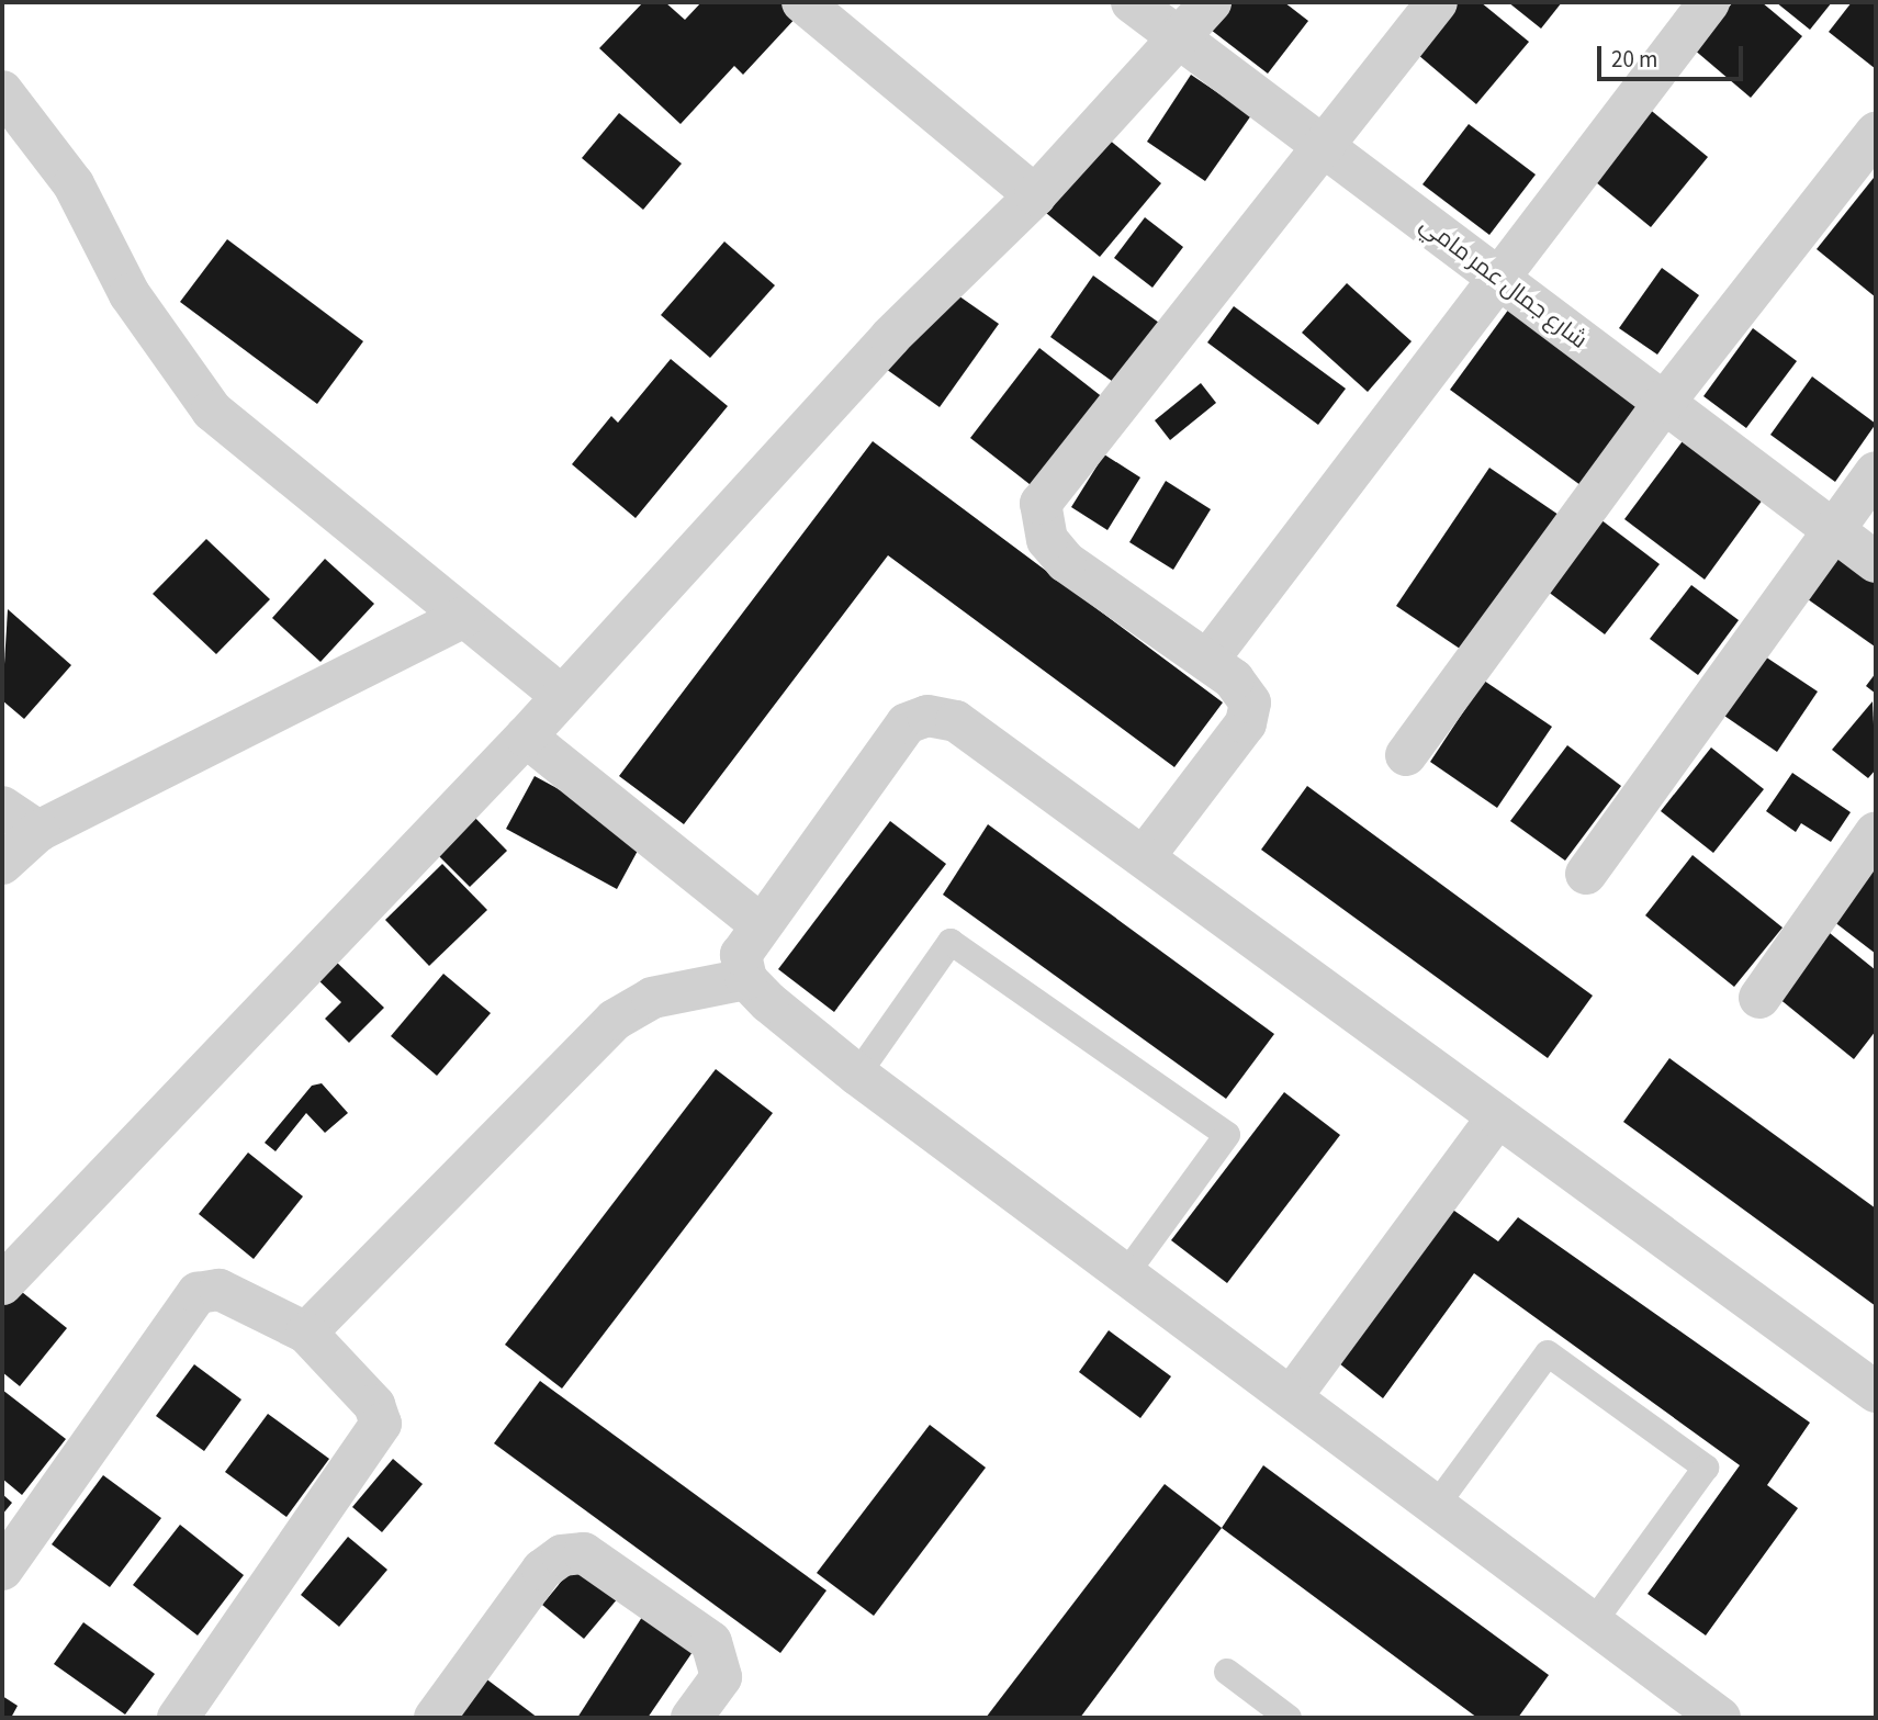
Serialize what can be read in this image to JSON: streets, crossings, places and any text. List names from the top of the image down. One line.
{"streets":{"street":["شارع جمال عمر مامي"]},"scale_bar":"20 m"}
